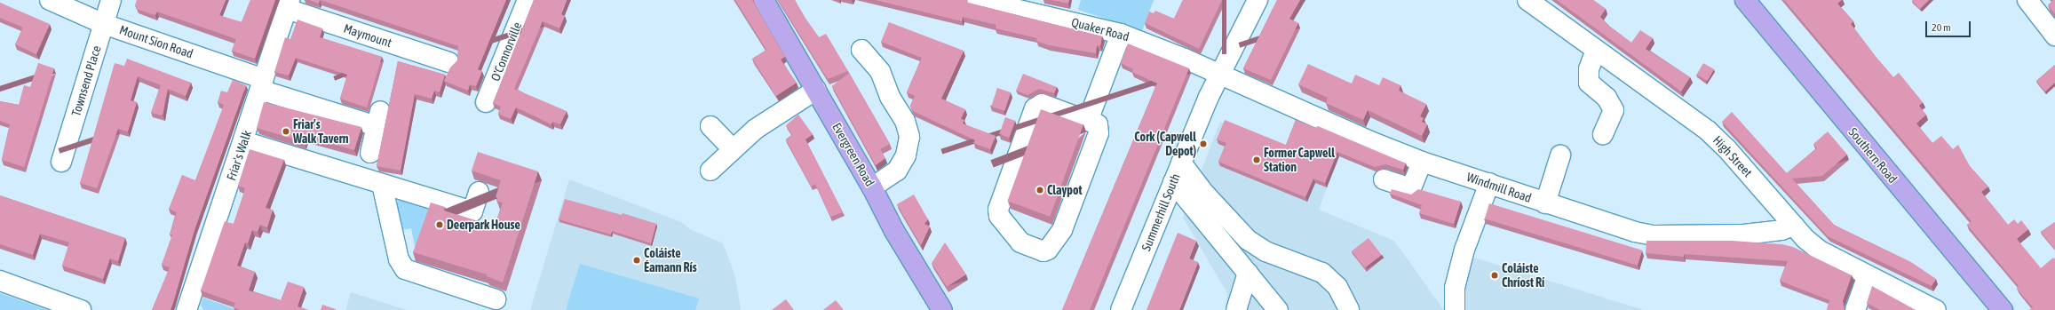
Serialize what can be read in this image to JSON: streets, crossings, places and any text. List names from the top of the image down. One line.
{"streets":{"main road":["Evergreen Road","Southern Road"],"street":["Quaker Road","Maymount","Mount Sion Road","O'Connorville","Townsend Place","Friar's Walk","High Street","Windmill Road","Summerhill South"]},"crossings":[["Quaker Road","Windmill Road"],["Quaker Road","Summerhill South"],["Maymount","Friar's Walk"],["Mount Sion Road","Townsend Place"],["Mount Sion Road","Friar's Walk"],["High Street","Windmill Road"],["Windmill Road","Summerhill South"]],"places":["Friar's Walk Tavern","Cork (Capwell Depot)","Former Capwell Station","Claypot","Deerpark House","Coláiste Éamann Rís","Coláiste Chríost Rí"],"scale_bar":"20 m"}
